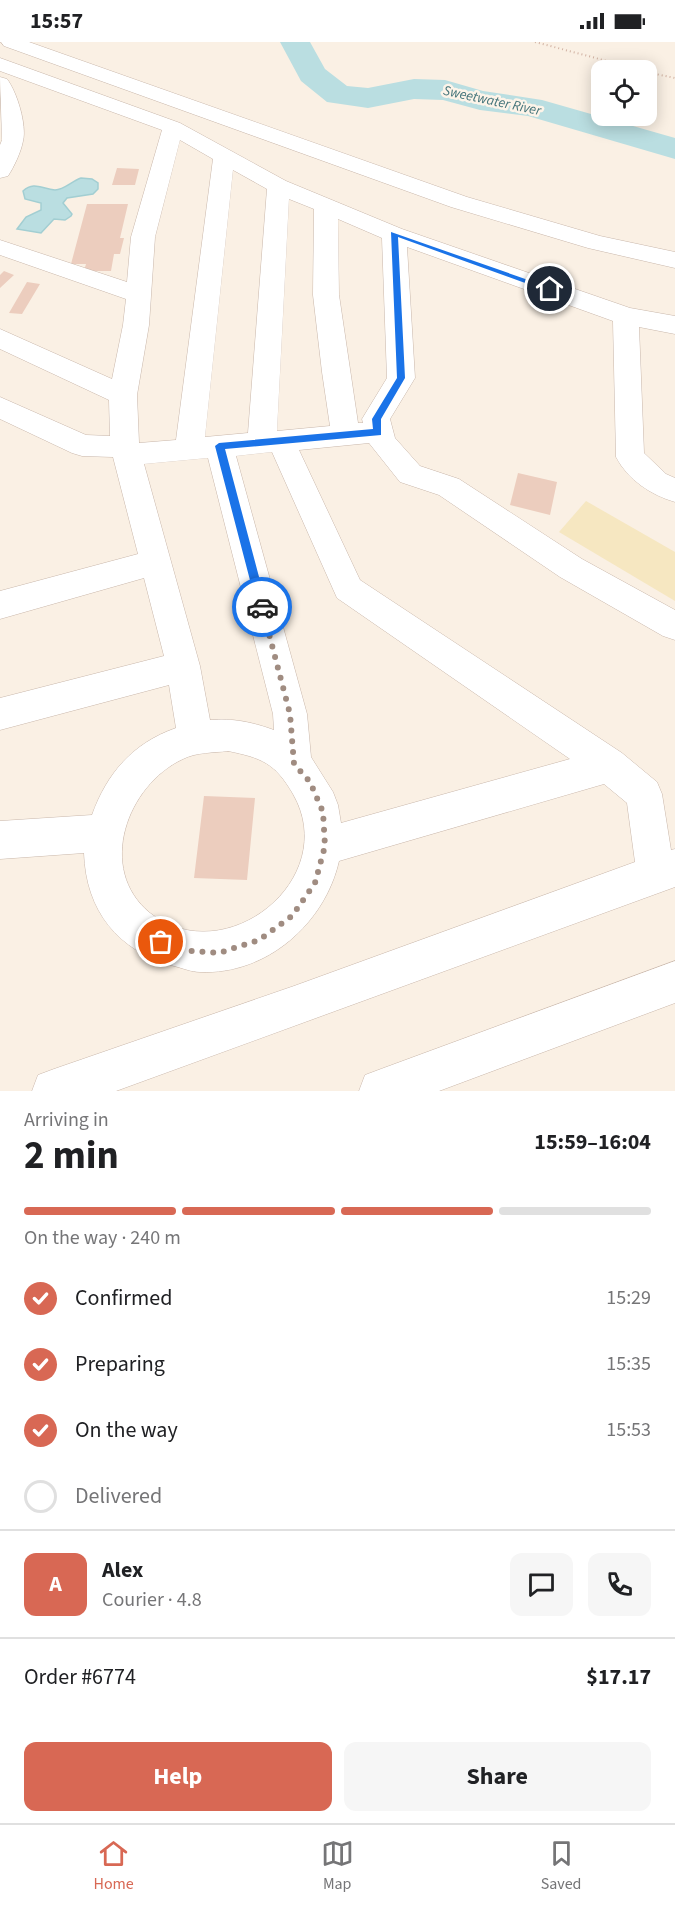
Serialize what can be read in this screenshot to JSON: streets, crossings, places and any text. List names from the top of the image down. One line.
{"water":["Sweetwater River"],"page":{"status":"15:57","heading":["2 min","Arriving in","15:59–16:04"],"panel":["Alex","Courier · 4.8","Order #6774","$17.17"],"bar":"On the way · 240 m","list":[["Confirmed","15:29"],["Preparing","15:35"],["On the way","15:53"],"Delivered"],"round":"A","buttons":["Help","Share"],"tabs":["Home","Map","Saved"]}}
